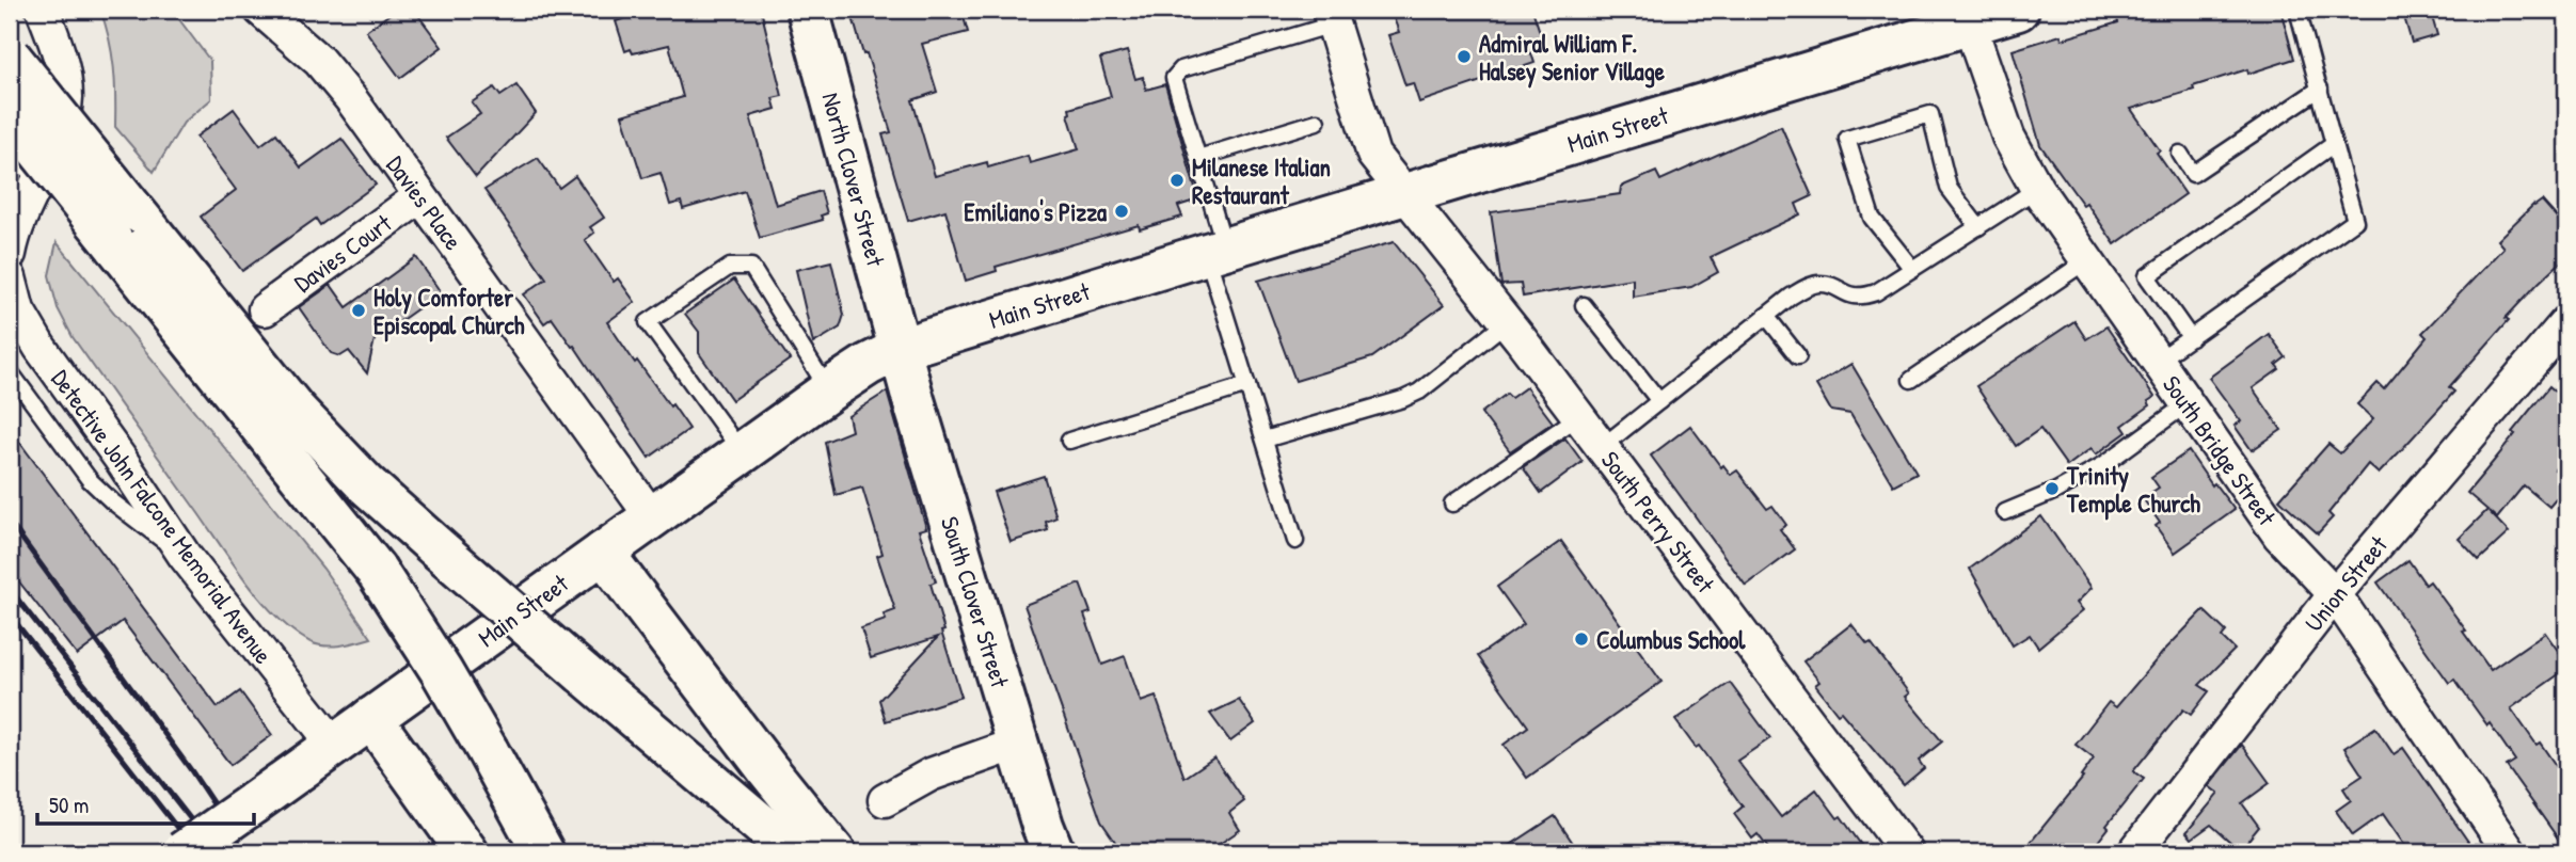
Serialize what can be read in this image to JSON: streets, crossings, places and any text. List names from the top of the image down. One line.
{"streets":{"main road":["Main Street","North Clover Street","South Clover Street"],"street":["Davies Place","Davies Court","South Bridge Street","Detective John Falcone Memorial Avenue","South Perry Street","Union Street"]},"crossings":[["Main Street","North Clover Street"],["Main Street","Davies Place"],["Main Street","South Bridge Street"],["Main Street","Detective John Falcone Memorial Avenue"],["Main Street","South Perry Street"],["Main Street","South Clover Street"],["North Clover Street","South Clover Street"],["Davies Place","Davies Court"],["South Bridge Street","Union Street"]],"places":["Admiral William F. Halsey Senior Village","Milanese Italian Restaurant","Emiliano's Pizza","Holy Comforter Episcopal Church","Trinity Temple Church","Columbus School"],"scale_bar":"50 m"}
